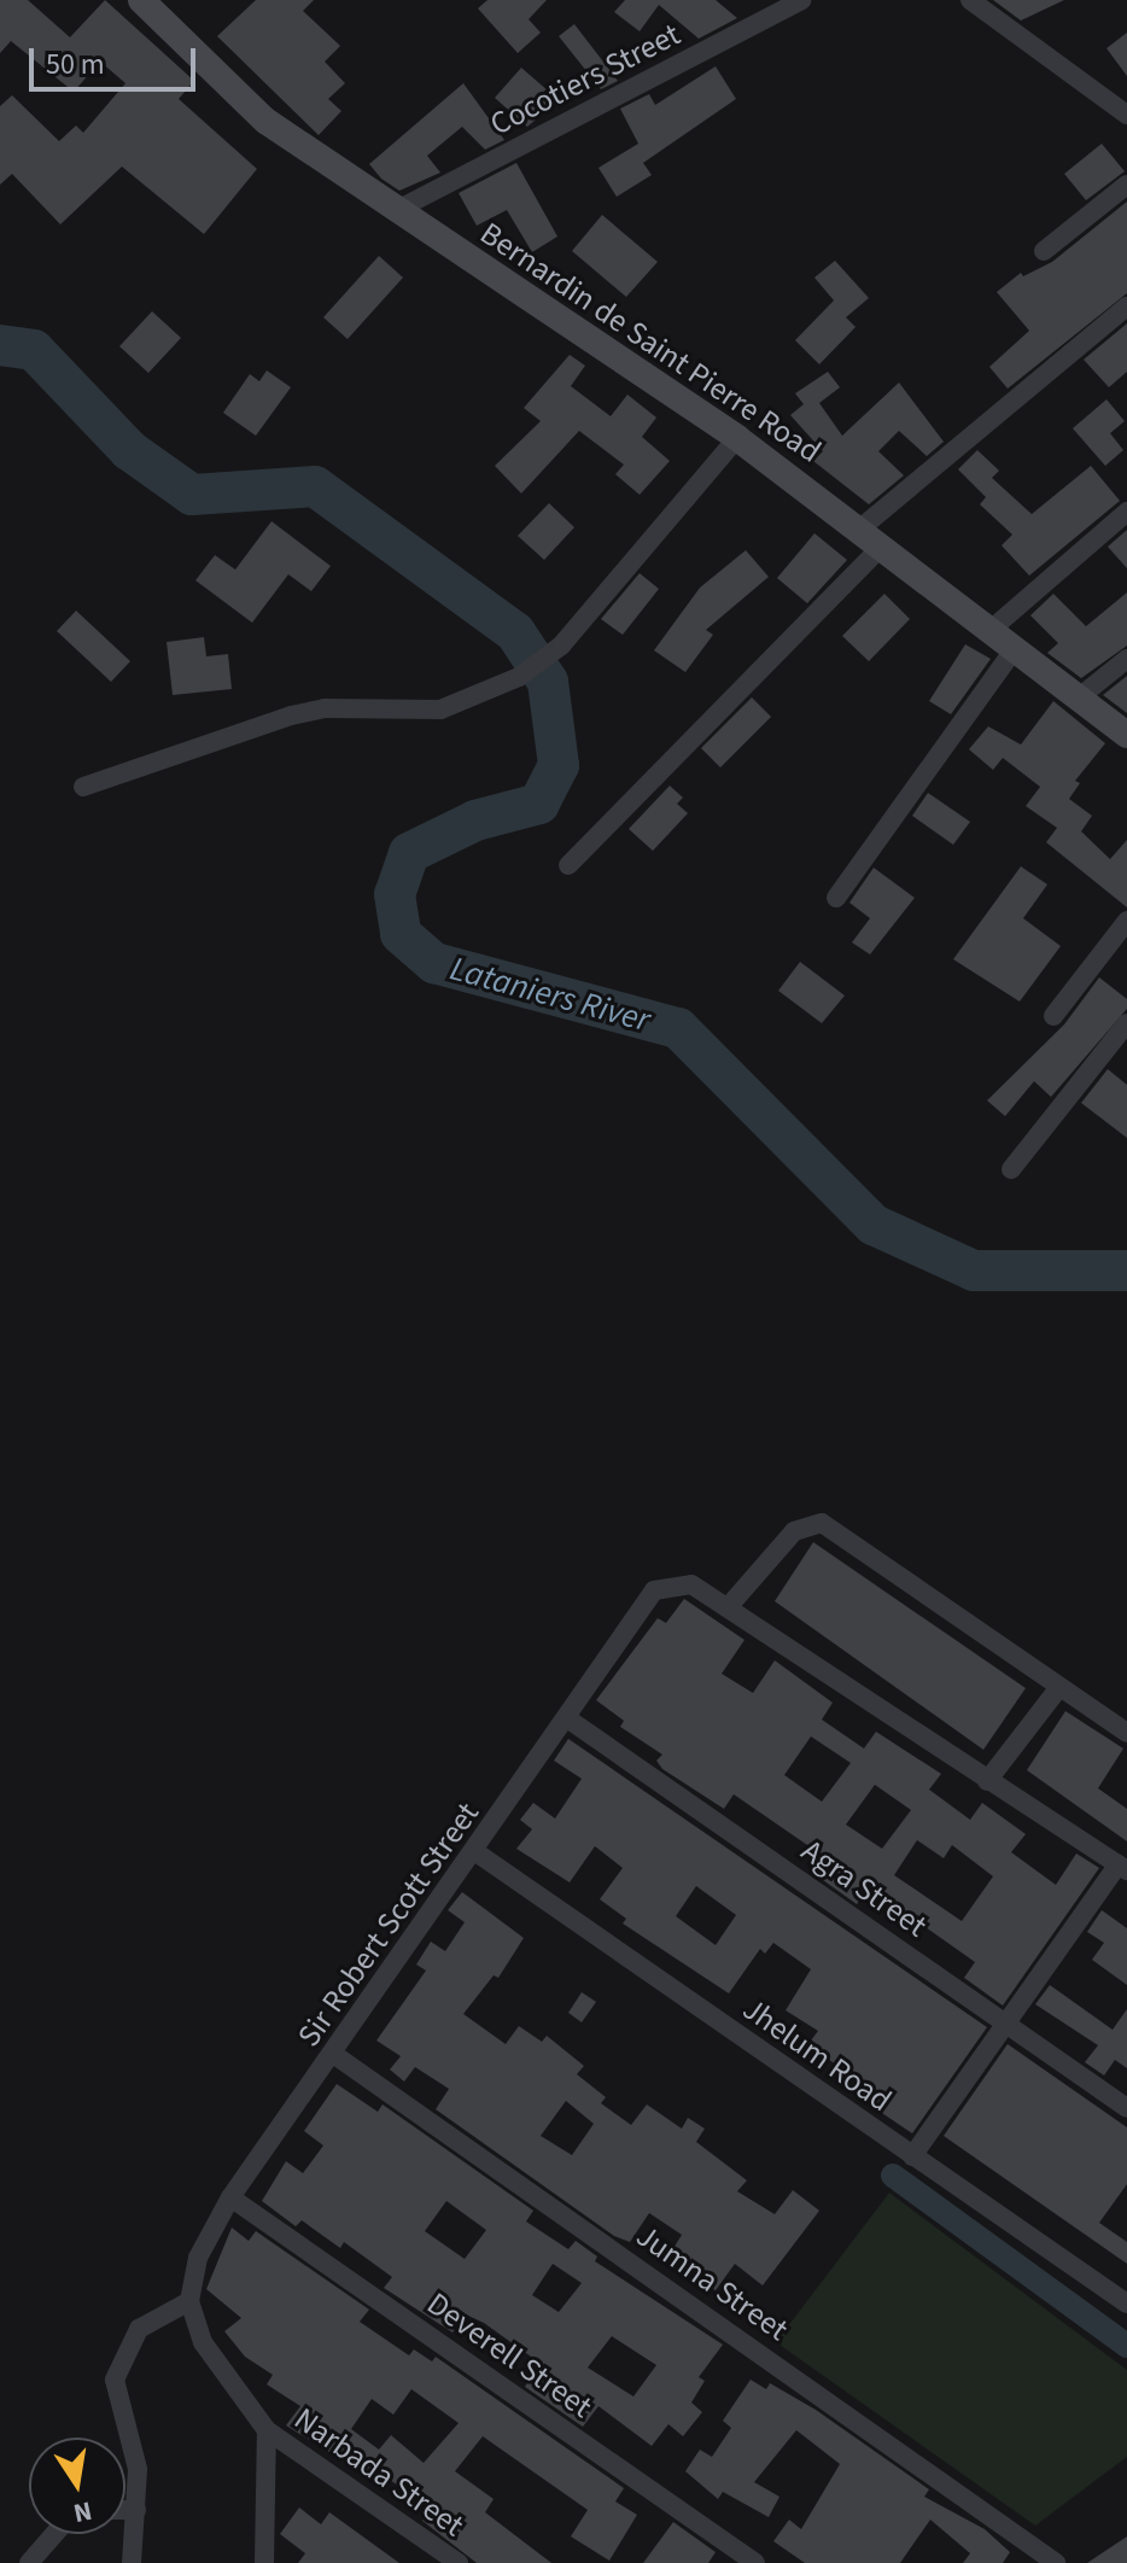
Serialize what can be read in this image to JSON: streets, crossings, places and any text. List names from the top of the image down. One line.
{"streets":{"main road":["Bernardin de Saint Pierre Road"],"street":["Cocotiers Street","Agra Street","Sir Robert Scott Street","Jhelum Road","Jumna Street","Deverell Street","Narbada Street"]},"crossings":[["Cocotiers Street","Bernardin de Saint Pierre Road"],["Agra Street","Sir Robert Scott Street"],["Sir Robert Scott Street","Jhelum Road"],["Sir Robert Scott Street","Jumna Street"],["Sir Robert Scott Street","Deverell Street"],["Sir Robert Scott Street","Narbada Street"]],"water":["Lataniers River"],"scale_bar":"50 m","north":"bottom"}
